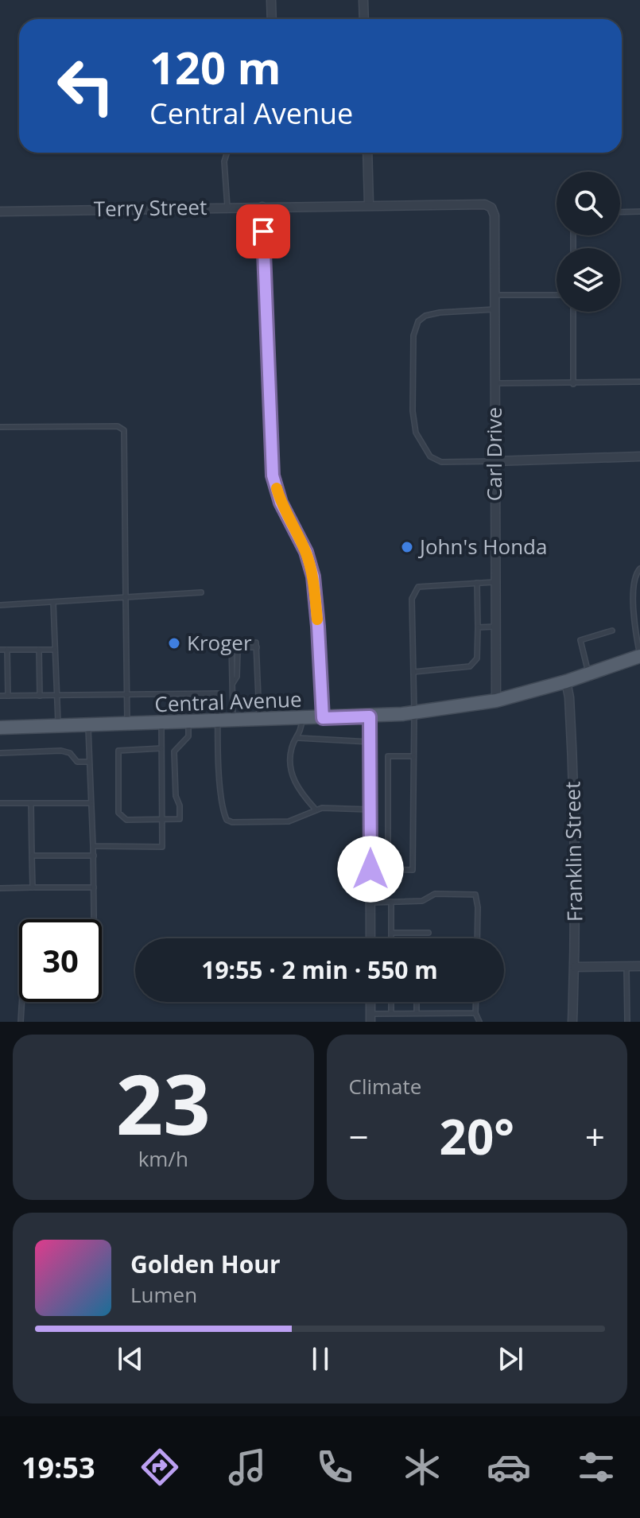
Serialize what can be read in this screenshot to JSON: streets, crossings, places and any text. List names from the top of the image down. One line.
{"streets":{"main road":["Central Avenue"],"street":["Terry Street","Carl Drive","Franklin Street"]},"crossings":[["Terry Street","Carl Drive"],["Carl Drive","Central Avenue"],["Central Avenue","Franklin Street"]],"places":["John's Honda","Kroger"],"page":{"turn":["120 m","Central Avenue"],"limit":"30","trip":"19:55 · 2 min · 550 m","tile":[["23","km/h"],"Climate"],"heat":["−","20°","+"],"song":["Golden Hour","Lumen"],"tabs":"19:53"}}
